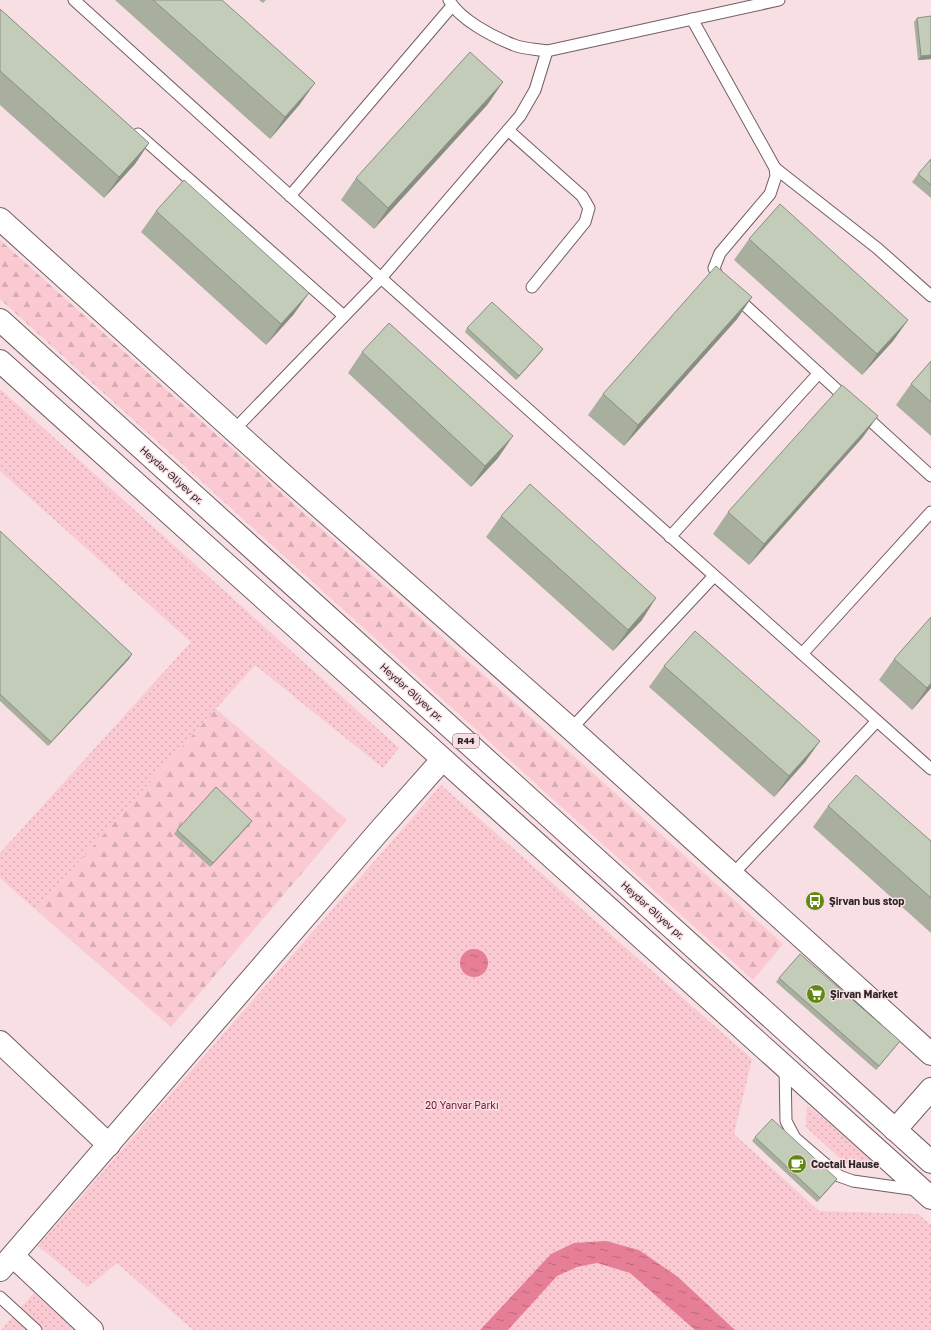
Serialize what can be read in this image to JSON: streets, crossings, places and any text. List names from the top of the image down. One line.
{"streets":{"main road":["Heydər Əliyev pr.","R44"]},"parks":["20 Yanvar Parkı"],"places":{"bus stop":["Şirvan bus stop"],"supermarket":["Şirvan Market"],"cafe":["Coctail Hause"]}}
